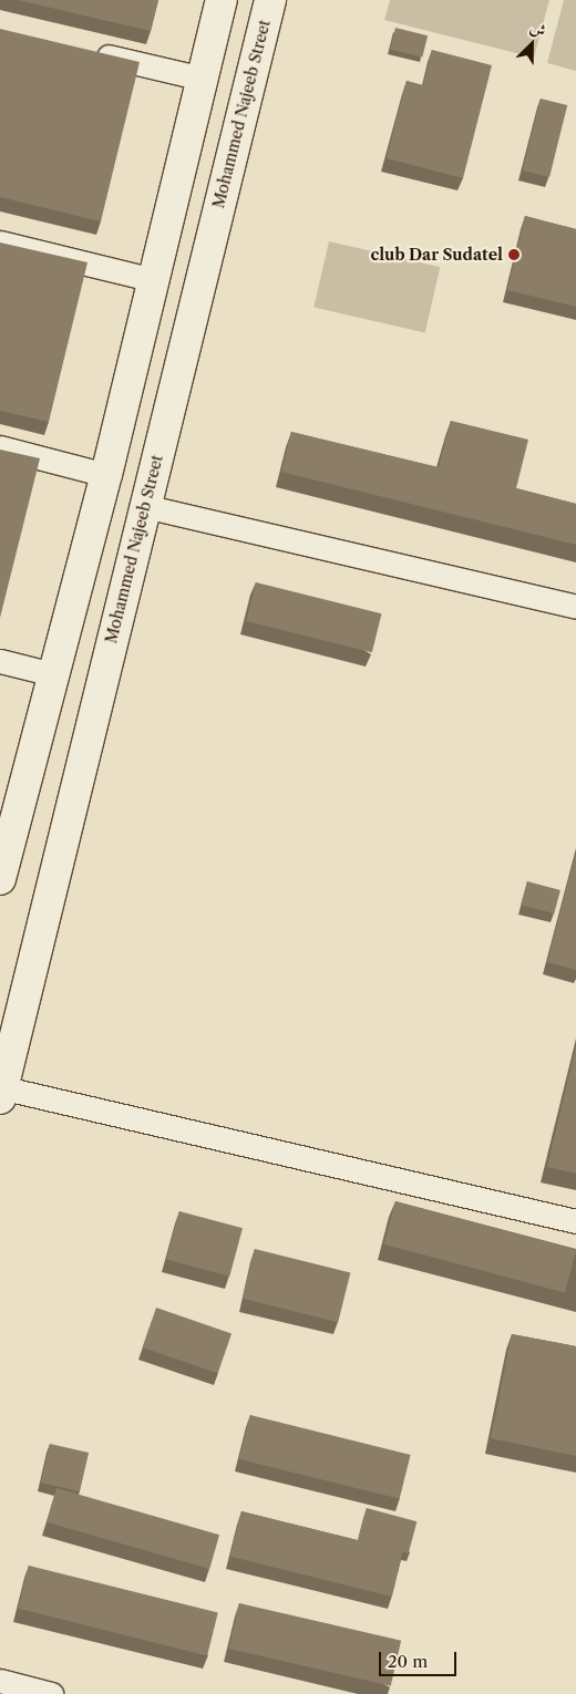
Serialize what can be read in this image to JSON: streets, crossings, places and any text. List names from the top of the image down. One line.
{"streets":{"main road":["Mohammed Najeeb Street"]},"places":["club Dar Sudatel"],"scale_bar":"20 m","north":"top right"}
